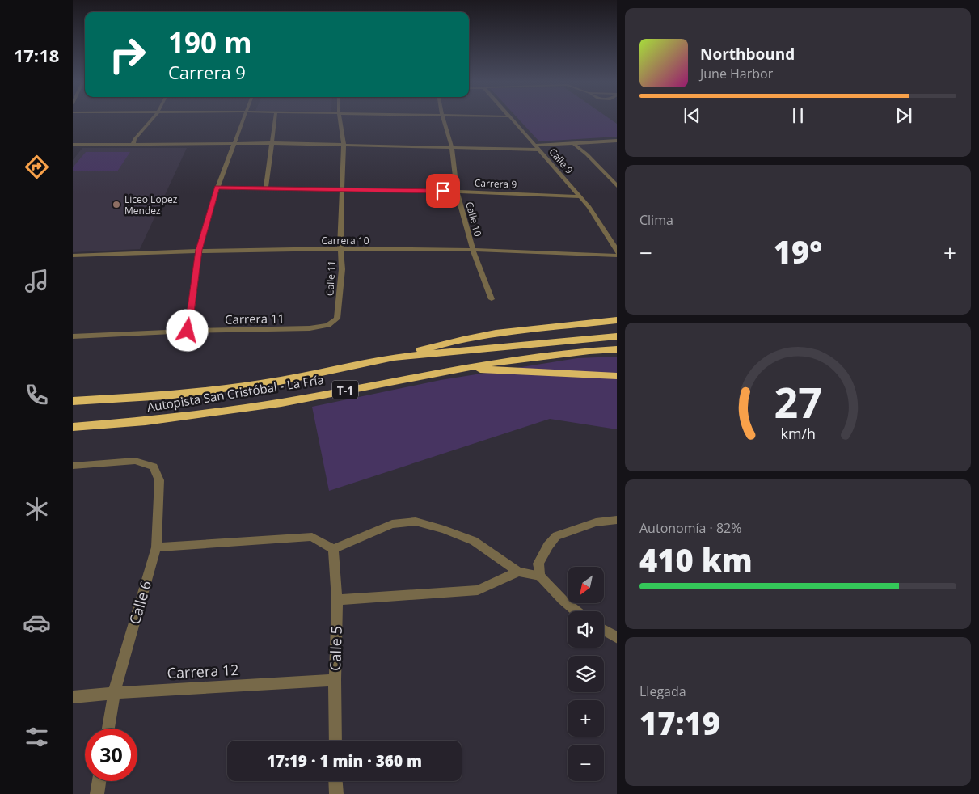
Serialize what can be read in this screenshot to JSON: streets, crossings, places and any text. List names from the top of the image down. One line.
{"streets":{"highway":["T-1","Autopista San Cristóbal - La Fría"],"street":["Calle 9","Carrera 9","Calle 10","Carrera 10","Calle 11","Carrera 11","Calle 6","Calle 5","Carrera 12"]},"crossings":[["Calle 9","Carrera 9"],["Carrera 9","Calle 10"],["Carrera 9","Calle 11"],["Calle 10","Carrera 10"],["Carrera 10","Calle 11"],["Calle 11","Carrera 11"],["Calle 6","Carrera 12"],["Calle 5","Carrera 12"]],"places":["Liceo Lopez Mendez"],"north":"bottom left","page":{"tabs":"17:18","turn":["190 m","Carrera 9"],"song":["Northbound","June Harbor"],"tile":["Clima",["Autonomía · 82%","410 km"],["Llegada","17:19"]],"heat":["−","19°","+"],"map_buttons":["+","−"],"limit":"30","trip":"17:19 · 1 min · 360 m","gauge":["27","km/h"]}}
